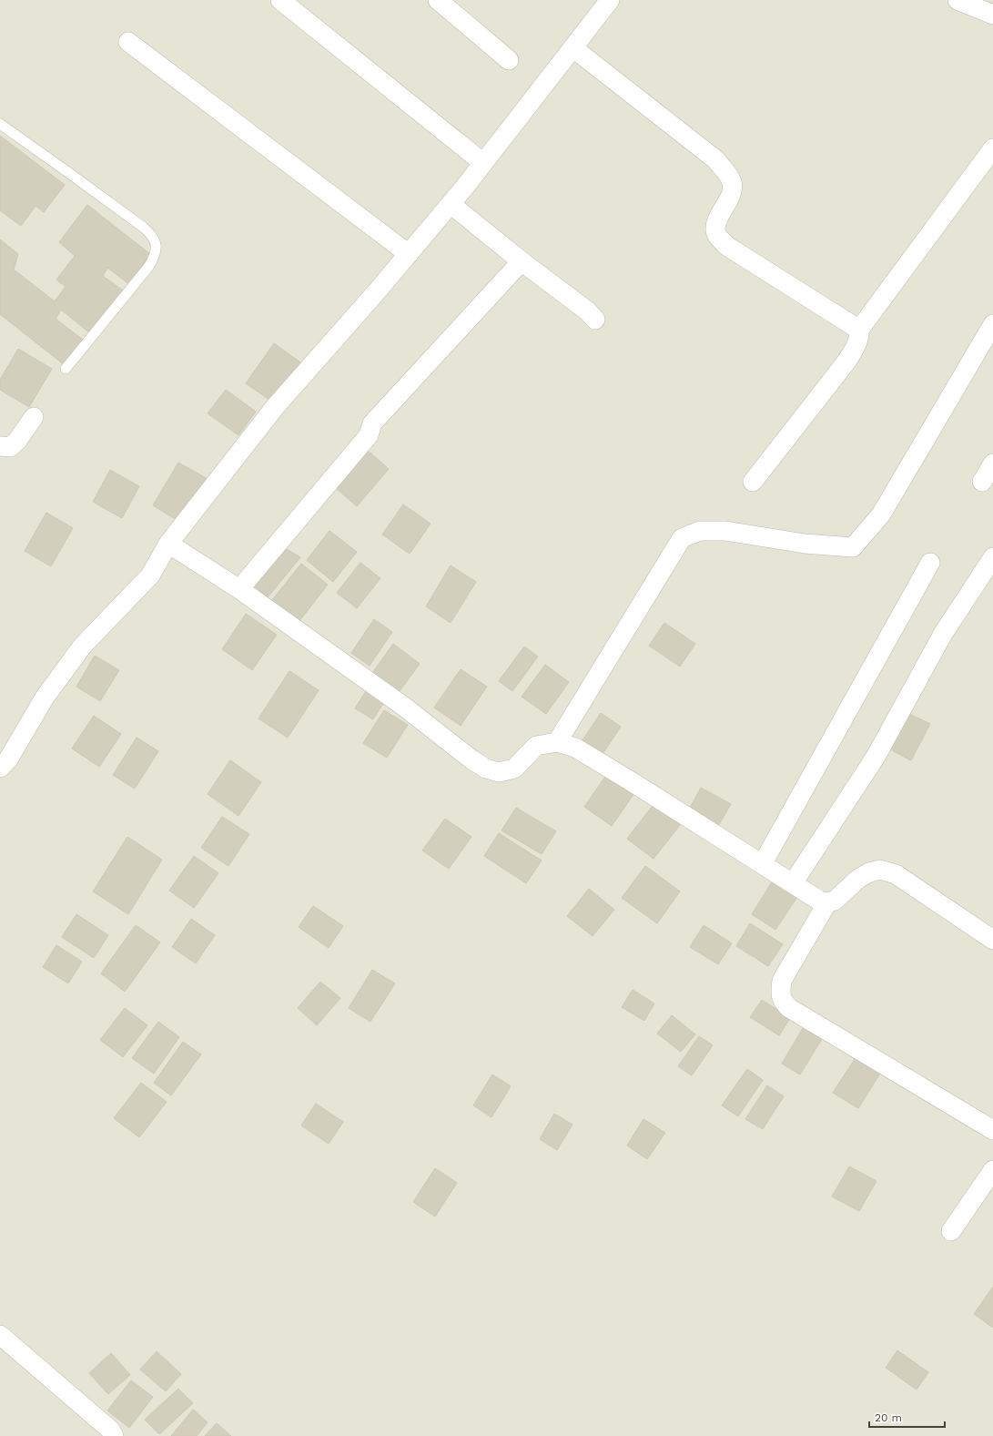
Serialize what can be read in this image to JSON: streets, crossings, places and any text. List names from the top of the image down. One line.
{"scale_bar":"20 m"}
